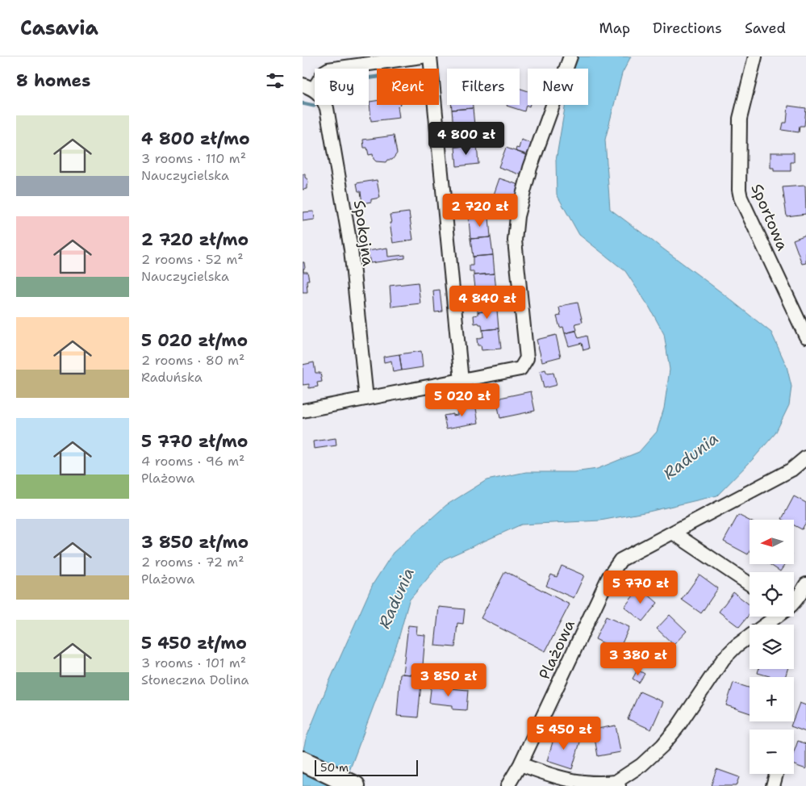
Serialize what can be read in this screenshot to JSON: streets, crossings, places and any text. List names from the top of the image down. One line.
{"streets":{"street":["Sportowa","Spokojna","Plażowa"]},"water":["Radunia"],"scale_bar":"50 m","north":"left","page":{"header":"Casavia","nav":["Map","Directions","Saved"],"heading":"8 homes","chip":["Buy","Rent","Filters","New"],"list":[{"name":"4 800 zł/mo","note":"3 rooms · 110 m² · Nauczycielska"},{"name":"2 720 zł/mo","note":"2 rooms · 52 m² · Nauczycielska"},{"name":"5 020 zł/mo","note":"2 rooms · 80 m² · Raduńska"},{"name":"5 770 zł/mo","note":"4 rooms · 96 m² · Plażowa"},{"name":"3 850 zł/mo","note":"2 rooms · 72 m² · Plażowa"},{"name":"5 450 zł/mo","note":"3 rooms · 101 m² · Słoneczna Dolina"}],"price":["4 800 zł","2 720 zł","4 840 zł","5 020 zł","5 770 zł","3 380 zł","3 850 zł","5 450 zł"],"map_buttons":["+","−"],"scale":"50 m"}}
